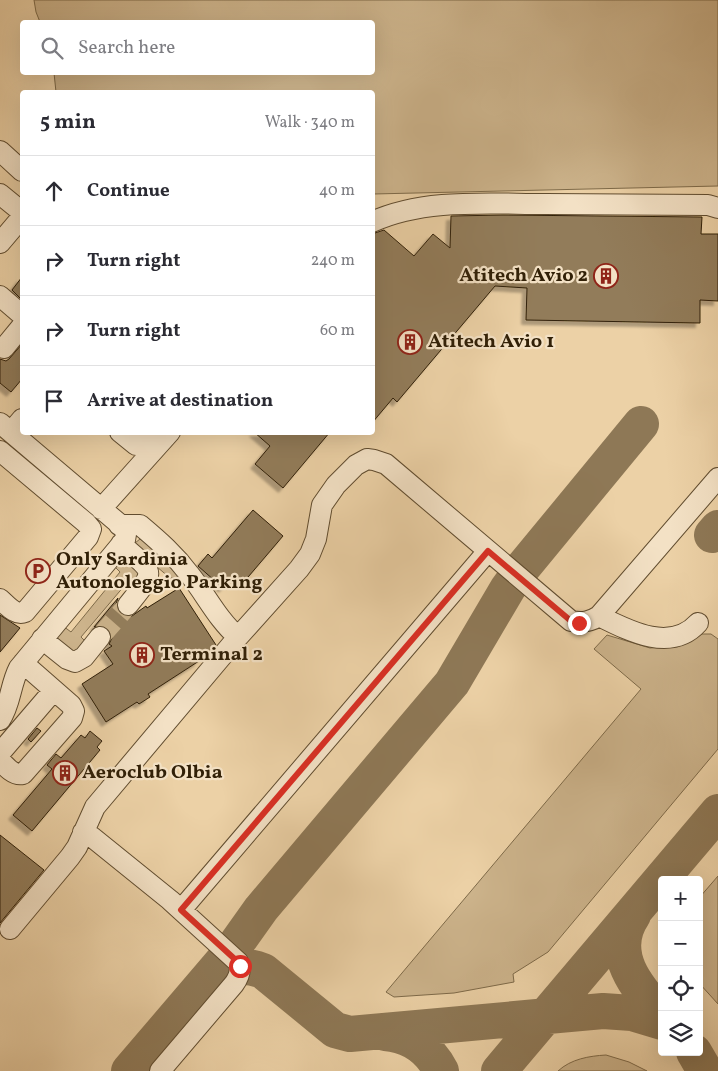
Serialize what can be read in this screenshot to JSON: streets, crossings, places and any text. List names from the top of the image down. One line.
{"places":{"building":["Atitech Avio 2","Atitech Avio 1","Terminal 2","Aeroclub Olbia"],"parking":["Only Sardinia Autonoleggio Parking"]},"page":{"search":"Search here","heading":["5 min","Walk · 340 m"],"list":[["Continue","40 m"],["Turn right","240 m"],["Turn right","60 m"],"Arrive at destination"],"map_buttons":["+","−"]}}
